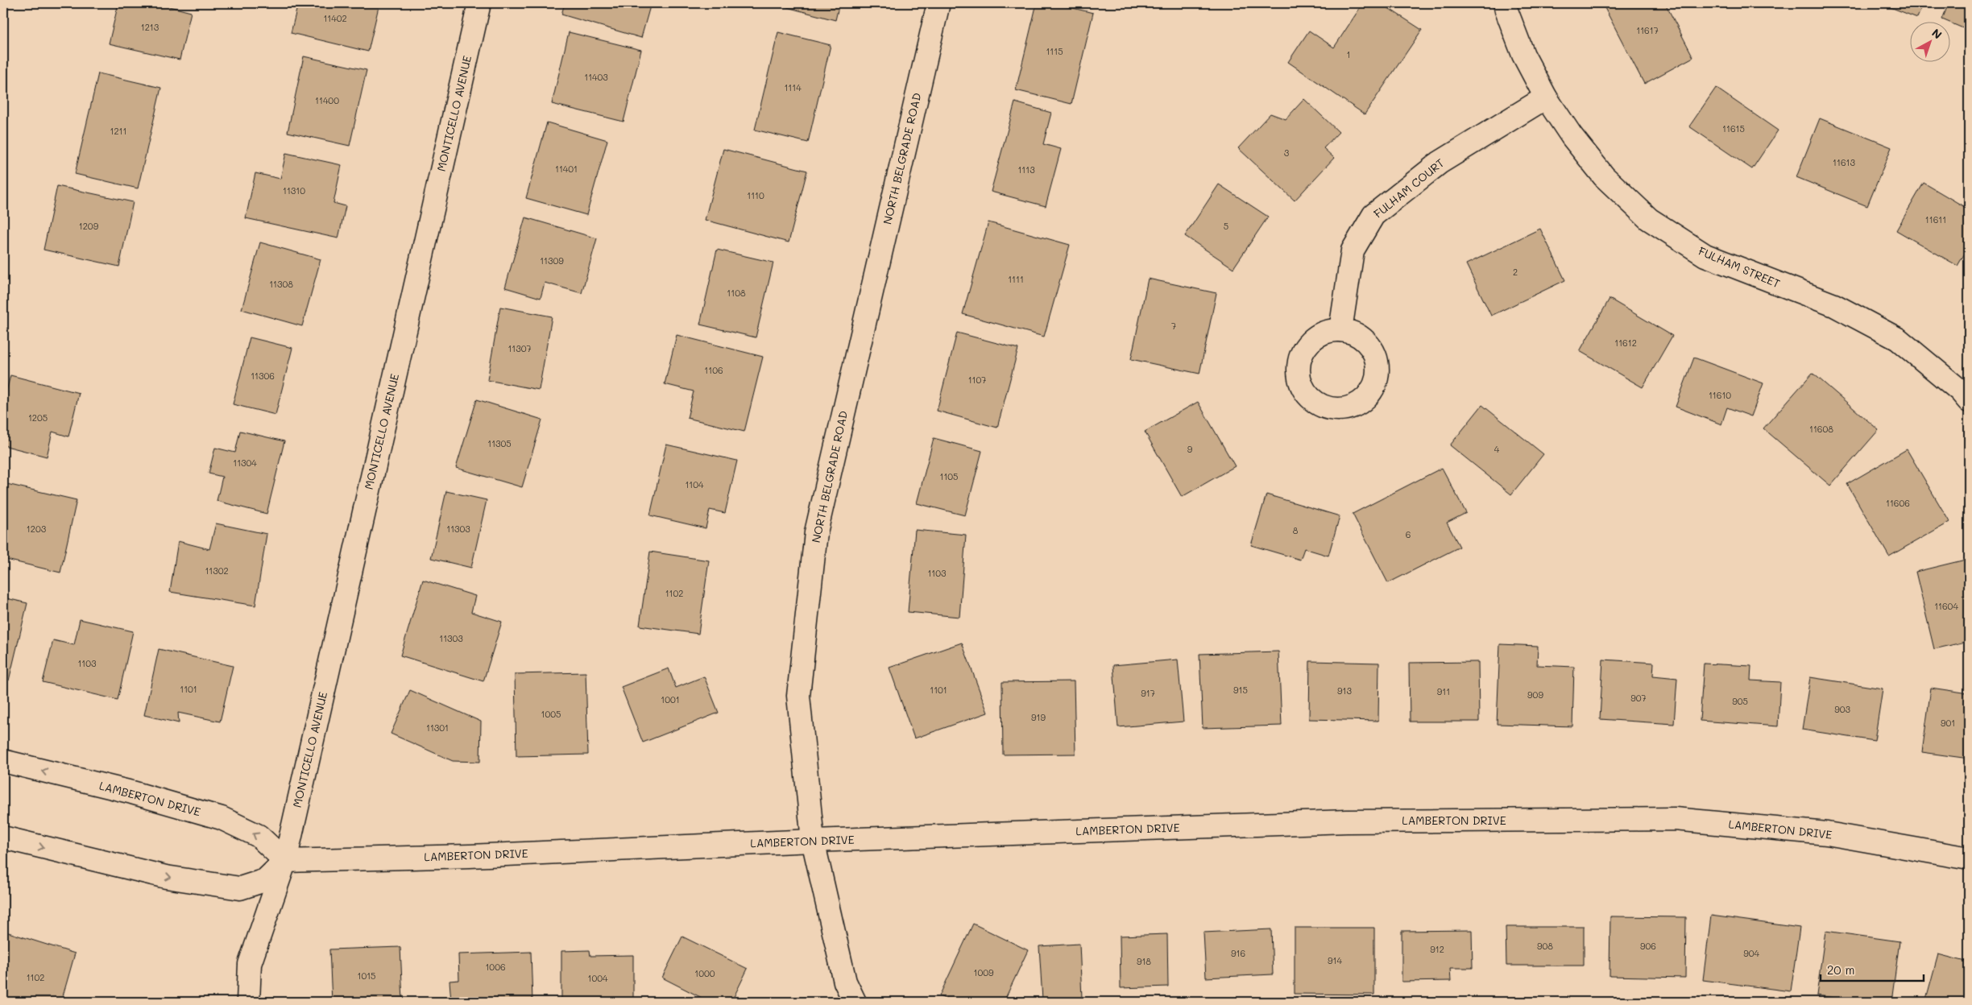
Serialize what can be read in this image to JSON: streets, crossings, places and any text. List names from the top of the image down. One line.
{"streets":{"street":["MONTICELLO AVENUE","NORTH BELGRADE ROAD","FULHAM COURT","FULHAM STREET","LAMBERTON DRIVE"]},"crossings":[["MONTICELLO AVENUE","LAMBERTON DRIVE"],["NORTH BELGRADE ROAD","LAMBERTON DRIVE"],["FULHAM COURT","FULHAM STREET"]],"house_numbers":["11402","1213","11617","1115","1","11403","1114","11400","11615","1211","3","11613","11401","1113","11310","1110","11611","1209","5","11309","2","1111","11308","1108","7","11612","11307","1106","11306","1107","11610","1205","11608","11305","9","4","11304","1105","1104","11606","1203","11303","8","6","11302","1103","1102","11604","11303","1103","1101","1101","915","913","911","917","909","907","1001","905","903","1005","919","901","11301","908","906","912","916","904","914","918","1006","1009","1000","1015","1102","1004"],"scale_bar":"20 m","north":"top right"}
